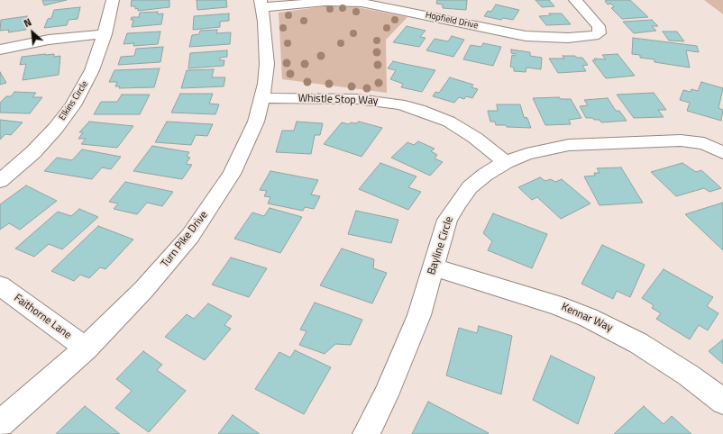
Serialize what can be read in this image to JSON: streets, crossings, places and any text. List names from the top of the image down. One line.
{"streets":{"street":["Hopfield Drive","Whistle Stop Way","Elkins Circle","Turn Pike Drive","Bayline Circle","Faithorne Lane","Kennar Way"]},"crossings":[["Hopfield Drive","Turn Pike Drive"],["Whistle Stop Way","Turn Pike Drive"],["Whistle Stop Way","Bayline Circle"],["Turn Pike Drive","Faithorne Lane"],["Bayline Circle","Kennar Way"]],"north":"top left"}
